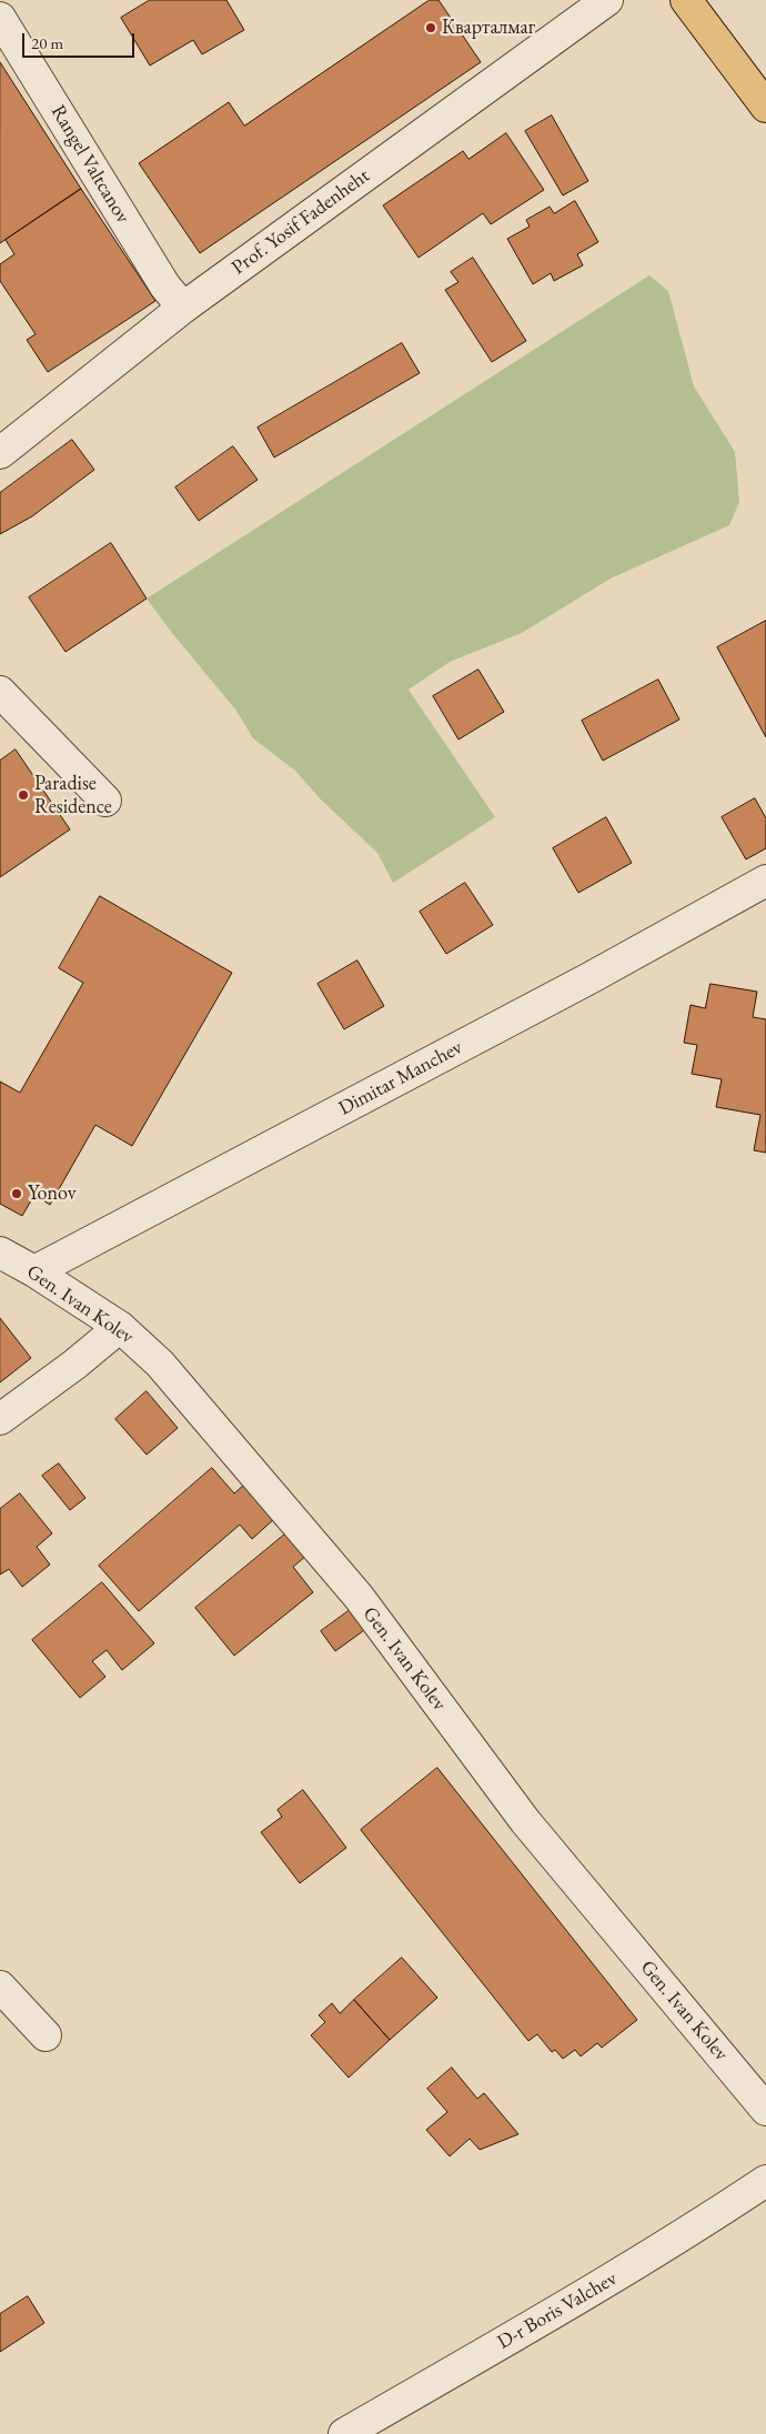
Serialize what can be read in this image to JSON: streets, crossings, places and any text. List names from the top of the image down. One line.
{"streets":{"street":["Rangel Valtcanov","Prof. Yosif Fadenheht","Dimitar Manchev","Gen. Ivan Kolev","D-r Boris Valchev"]},"crossings":[["Rangel Valtcanov","Prof. Yosif Fadenheht"],["Dimitar Manchev","Gen. Ivan Kolev"]],"places":["Кварталмаг","Paradise Residence","Yonov"],"scale_bar":"20 m"}
